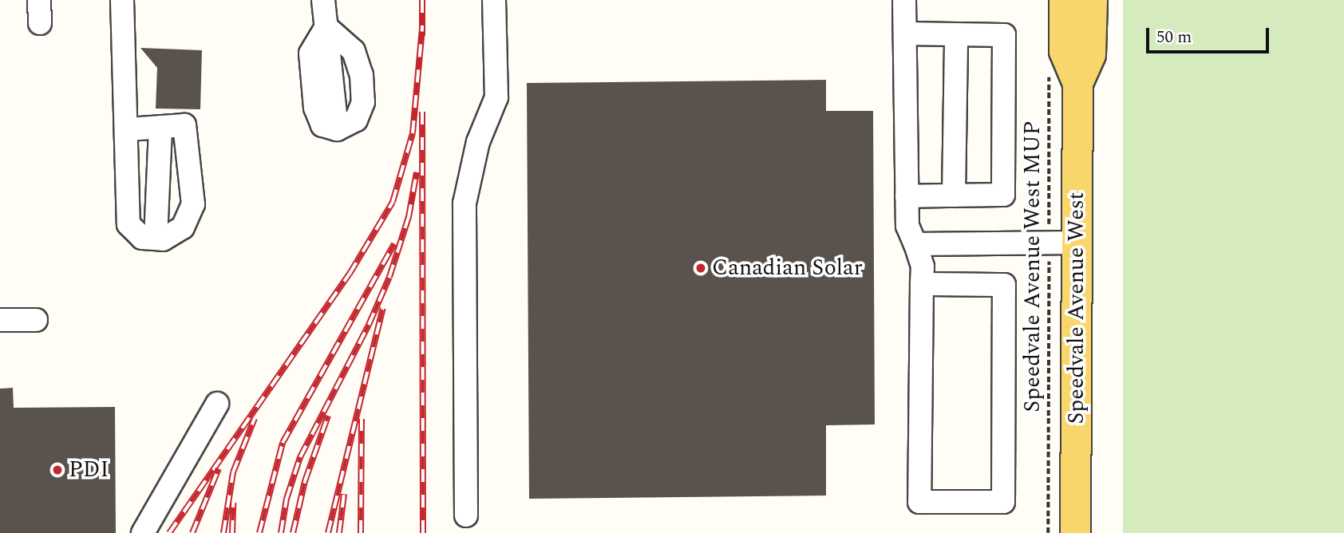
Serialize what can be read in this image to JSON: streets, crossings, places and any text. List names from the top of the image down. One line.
{"streets":{"main road":["Speedvale Avenue West"],"path":["Speedvale Avenue West MUP"]},"places":["Canadian Solar","PDI"],"scale_bar":"50 m"}
